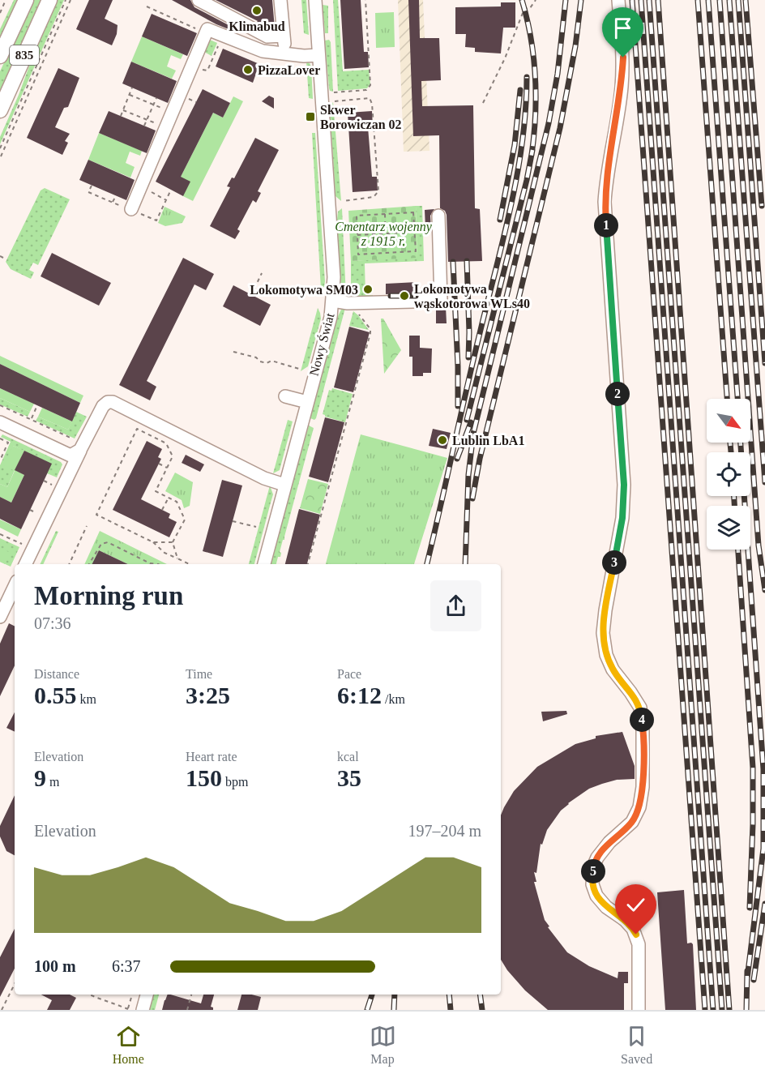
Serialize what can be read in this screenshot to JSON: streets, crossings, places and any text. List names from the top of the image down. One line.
{"streets":{"main road":["835"],"street":["Nowy Świat"]},"parks":["Cmentarz wojenny z 1915 r."],"places":{"other":["Klimabud","PizzaLover","Lokomotywa SM03","Lokomotywa wąskotorowa WLs40","Lublin LbA1"],"transit":["Skwer Borowiczan 02"]},"north":"bottom right","page":{"pins":["1","2","3","4","5"],"heading":["Morning run","07:36"],"stats":[["Distance","0.55 km"],["Time","3:25"],["Pace","6:12 /km"],["Elevation","9 m"],["Heart rate","150 bpm"],["kcal","35"]],"chart":["Elevation","197–204 m"],"list":[{"name":"100 m","note":"6:37"}],"tabs":["Home","Map","Saved"]}}
